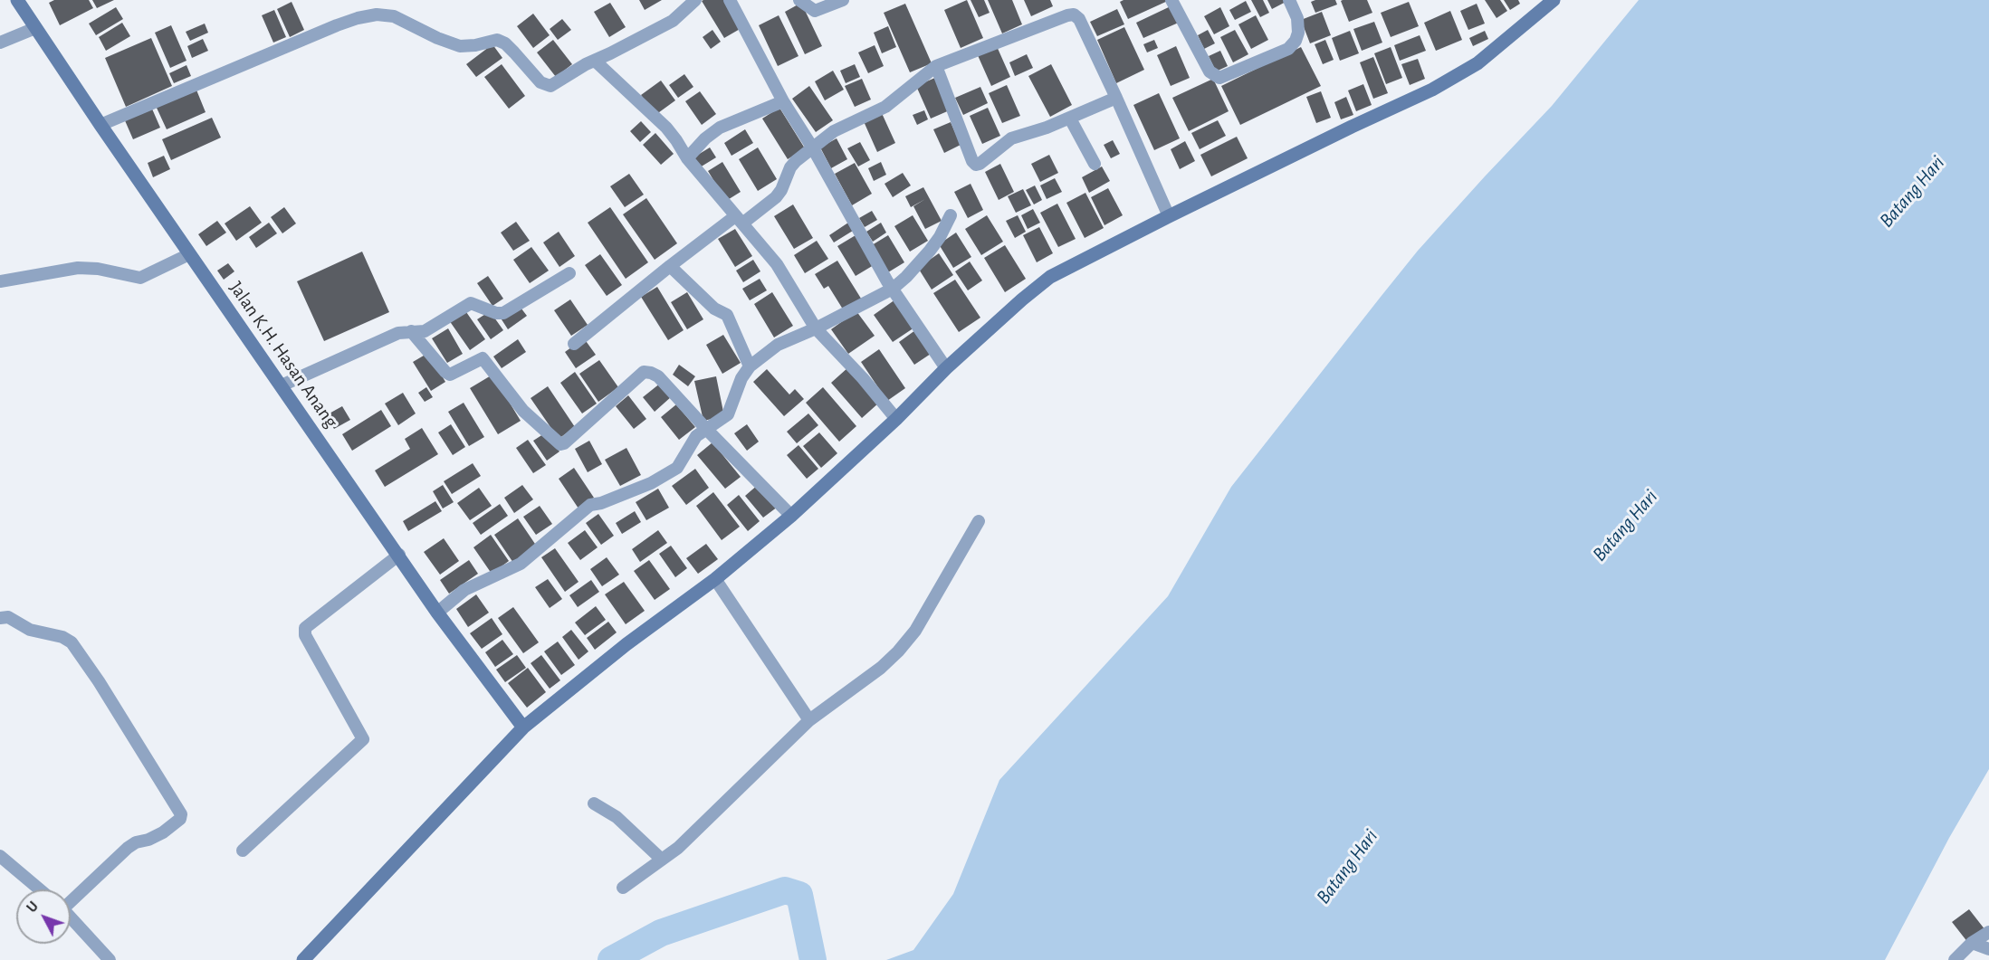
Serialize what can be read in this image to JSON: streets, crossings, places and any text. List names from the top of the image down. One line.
{"streets":{"street":["Jalan K.H. Hasan Anang"]},"water":["Batang Hari"],"north":"top left"}
